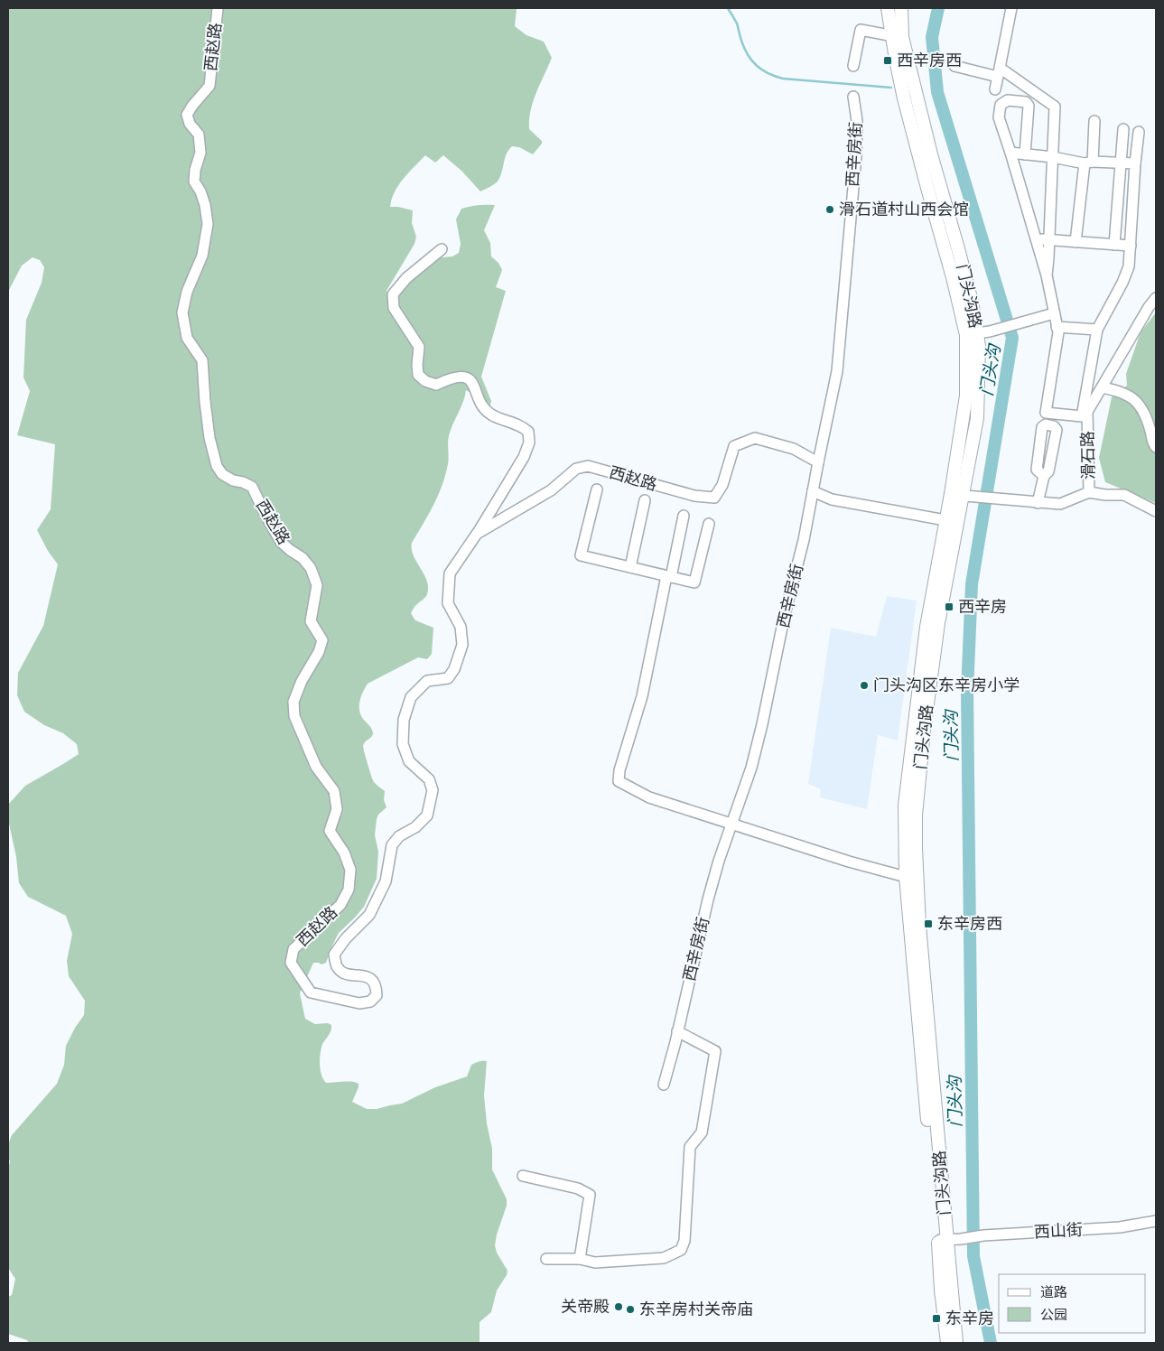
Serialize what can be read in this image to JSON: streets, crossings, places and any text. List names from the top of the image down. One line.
{"streets":{"main road":["门头沟路"],"street":["西赵路","西辛房街","滑石路","西山街"]},"crossings":[["西赵路","西辛房街"],["门头沟路","滑石路"],["门头沟路","西山街"]],"water":["门头沟"],"places":{"transit":["西辛房西","西辛房","东辛房西","东辛房"],"other":["滑石道村山西会馆","门头沟区东辛房小学","关帝殿","东辛房村关帝庙"]},"legend":["道路","公园"]}
